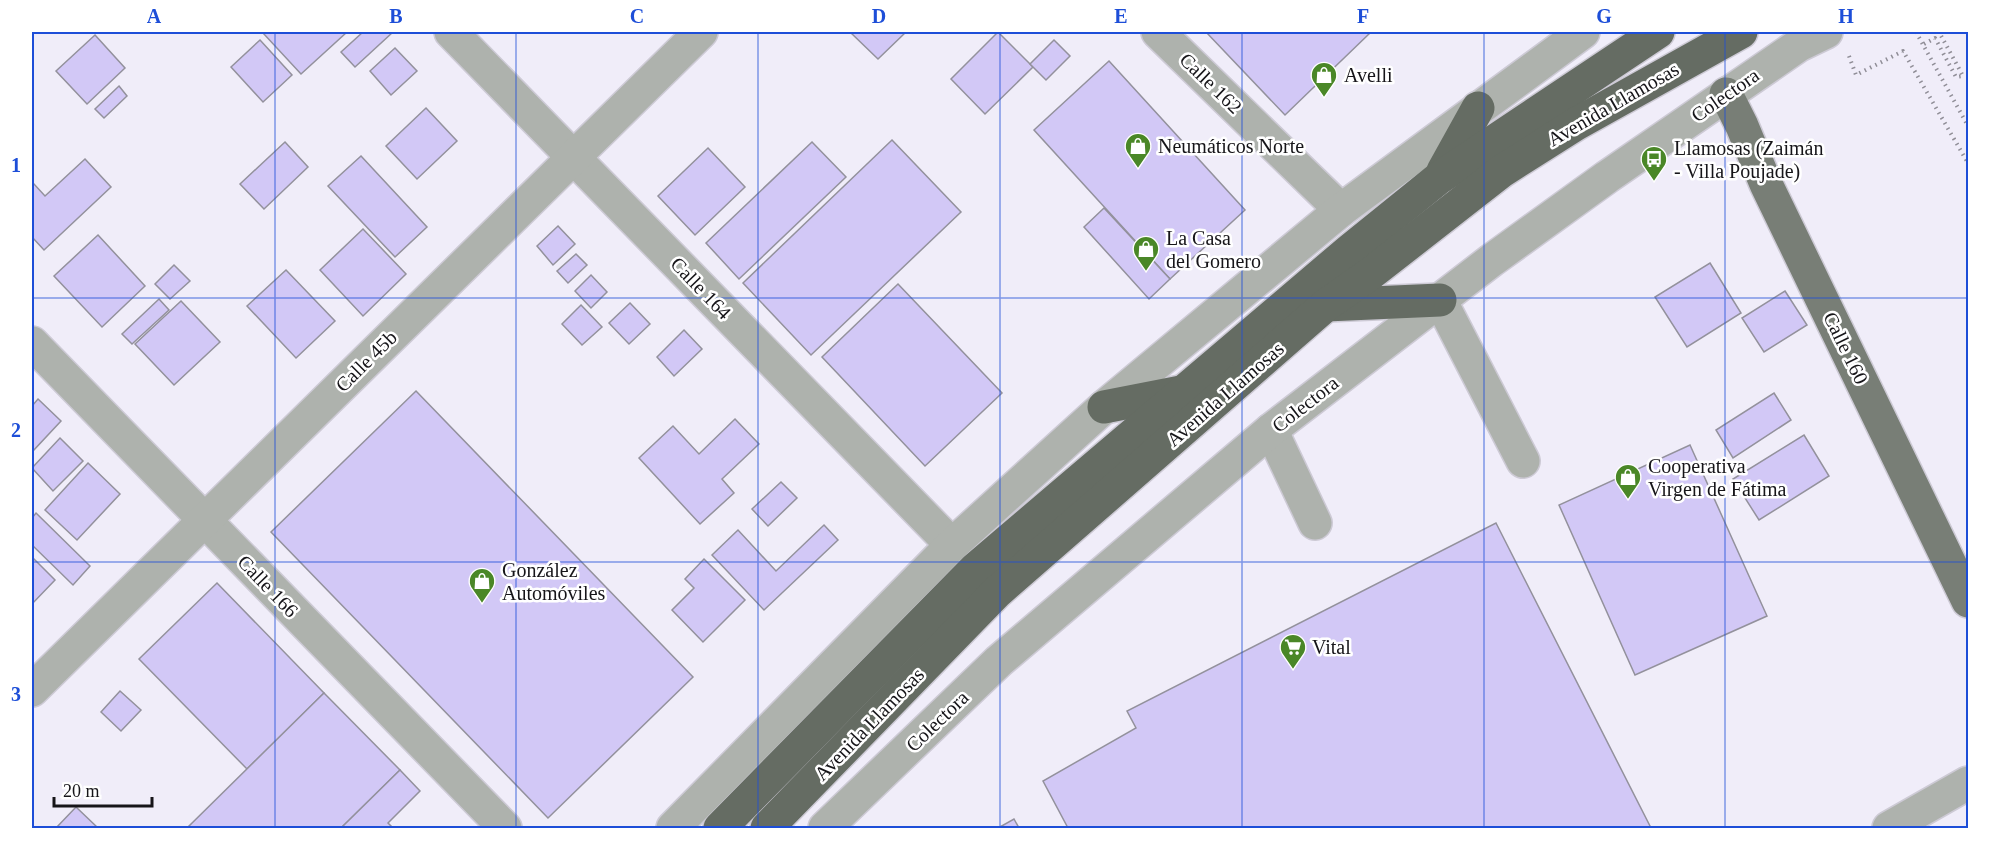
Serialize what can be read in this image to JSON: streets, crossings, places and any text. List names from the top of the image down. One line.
{"streets":{"highway":["Avenida Llamosas"],"main road":["Calle 160"],"street":["Calle 162","Colectora","Calle 164","Calle 45b","Calle 166"]},"crossings":[["Colectora","Calle 160"],["Calle 164","Calle 45b"],["Calle 45b","Calle 166"]],"places":{"shop":["Avelli","Neumáticos Norte","La Casa del Gomero","Cooperativa Virgen de Fátima","González Automóviles"],"bus stop":["Llamosas (Zaimán - Villa Poujade)"],"supermarket":["Vital"]},"scale_bar":"20 m","grid":{"columns":["A","B","C","D","E","F","G","H"],"rows":["1","2","3"]}}
